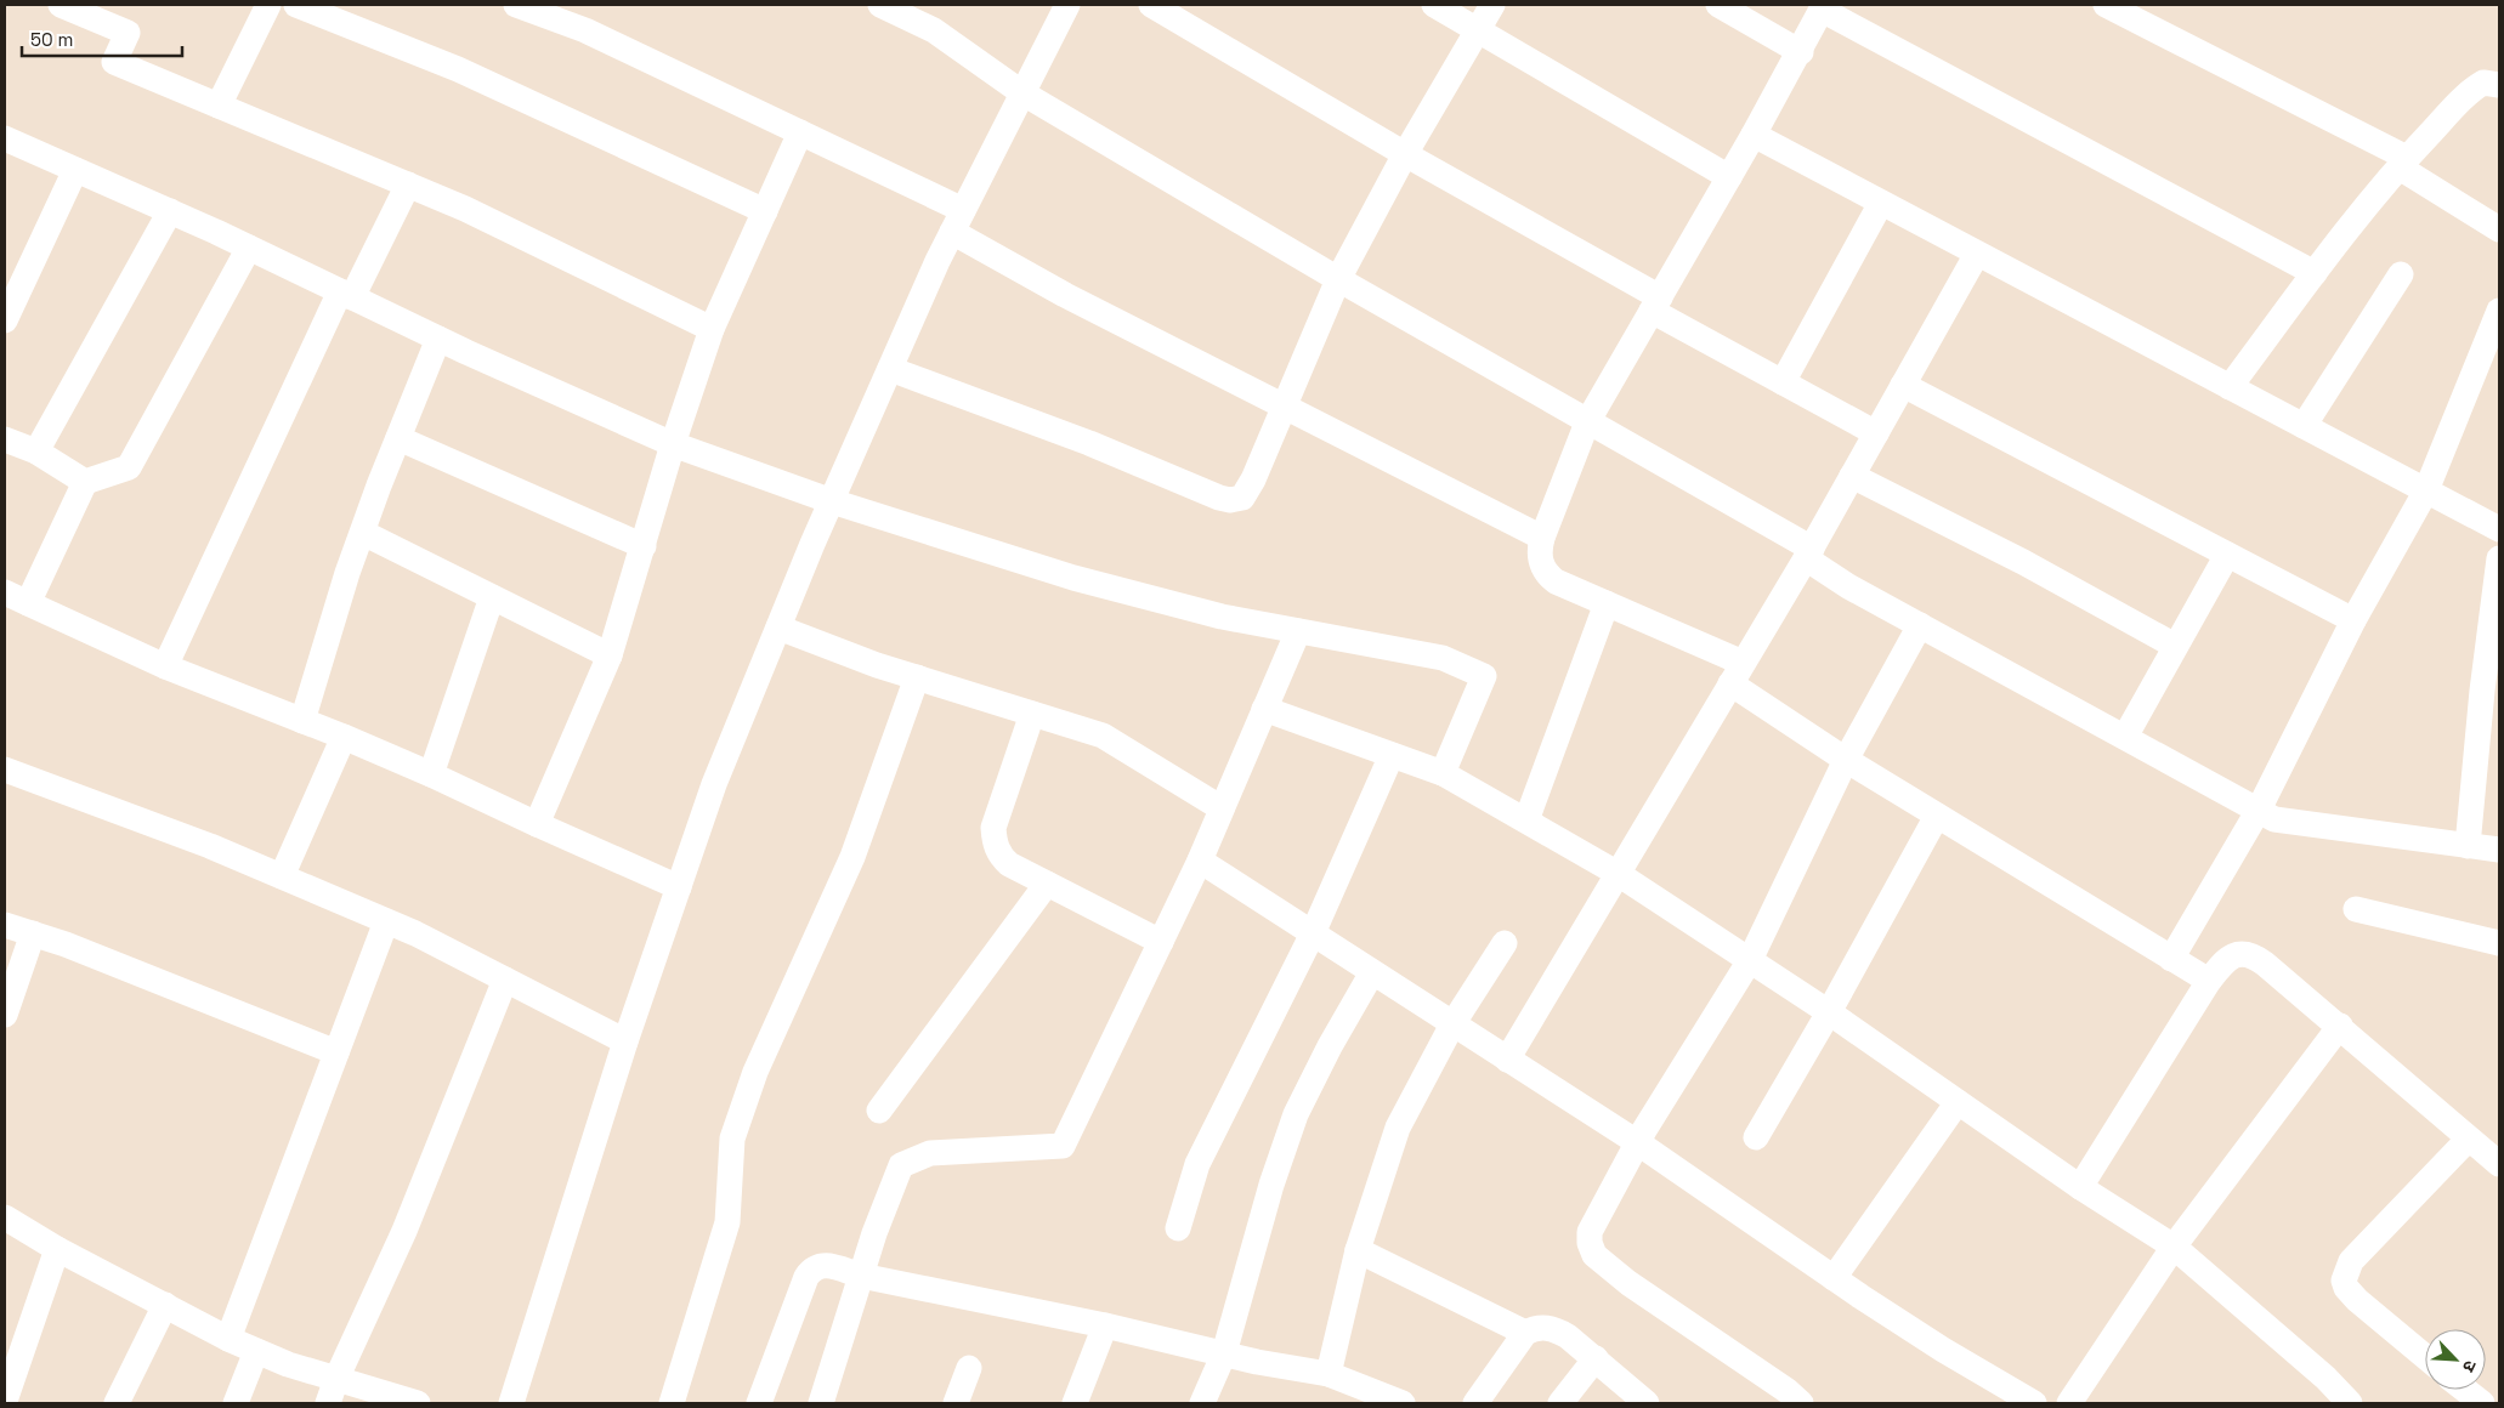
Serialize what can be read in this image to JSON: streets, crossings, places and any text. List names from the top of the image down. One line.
{"scale_bar":"50 m","north":"bottom right"}
